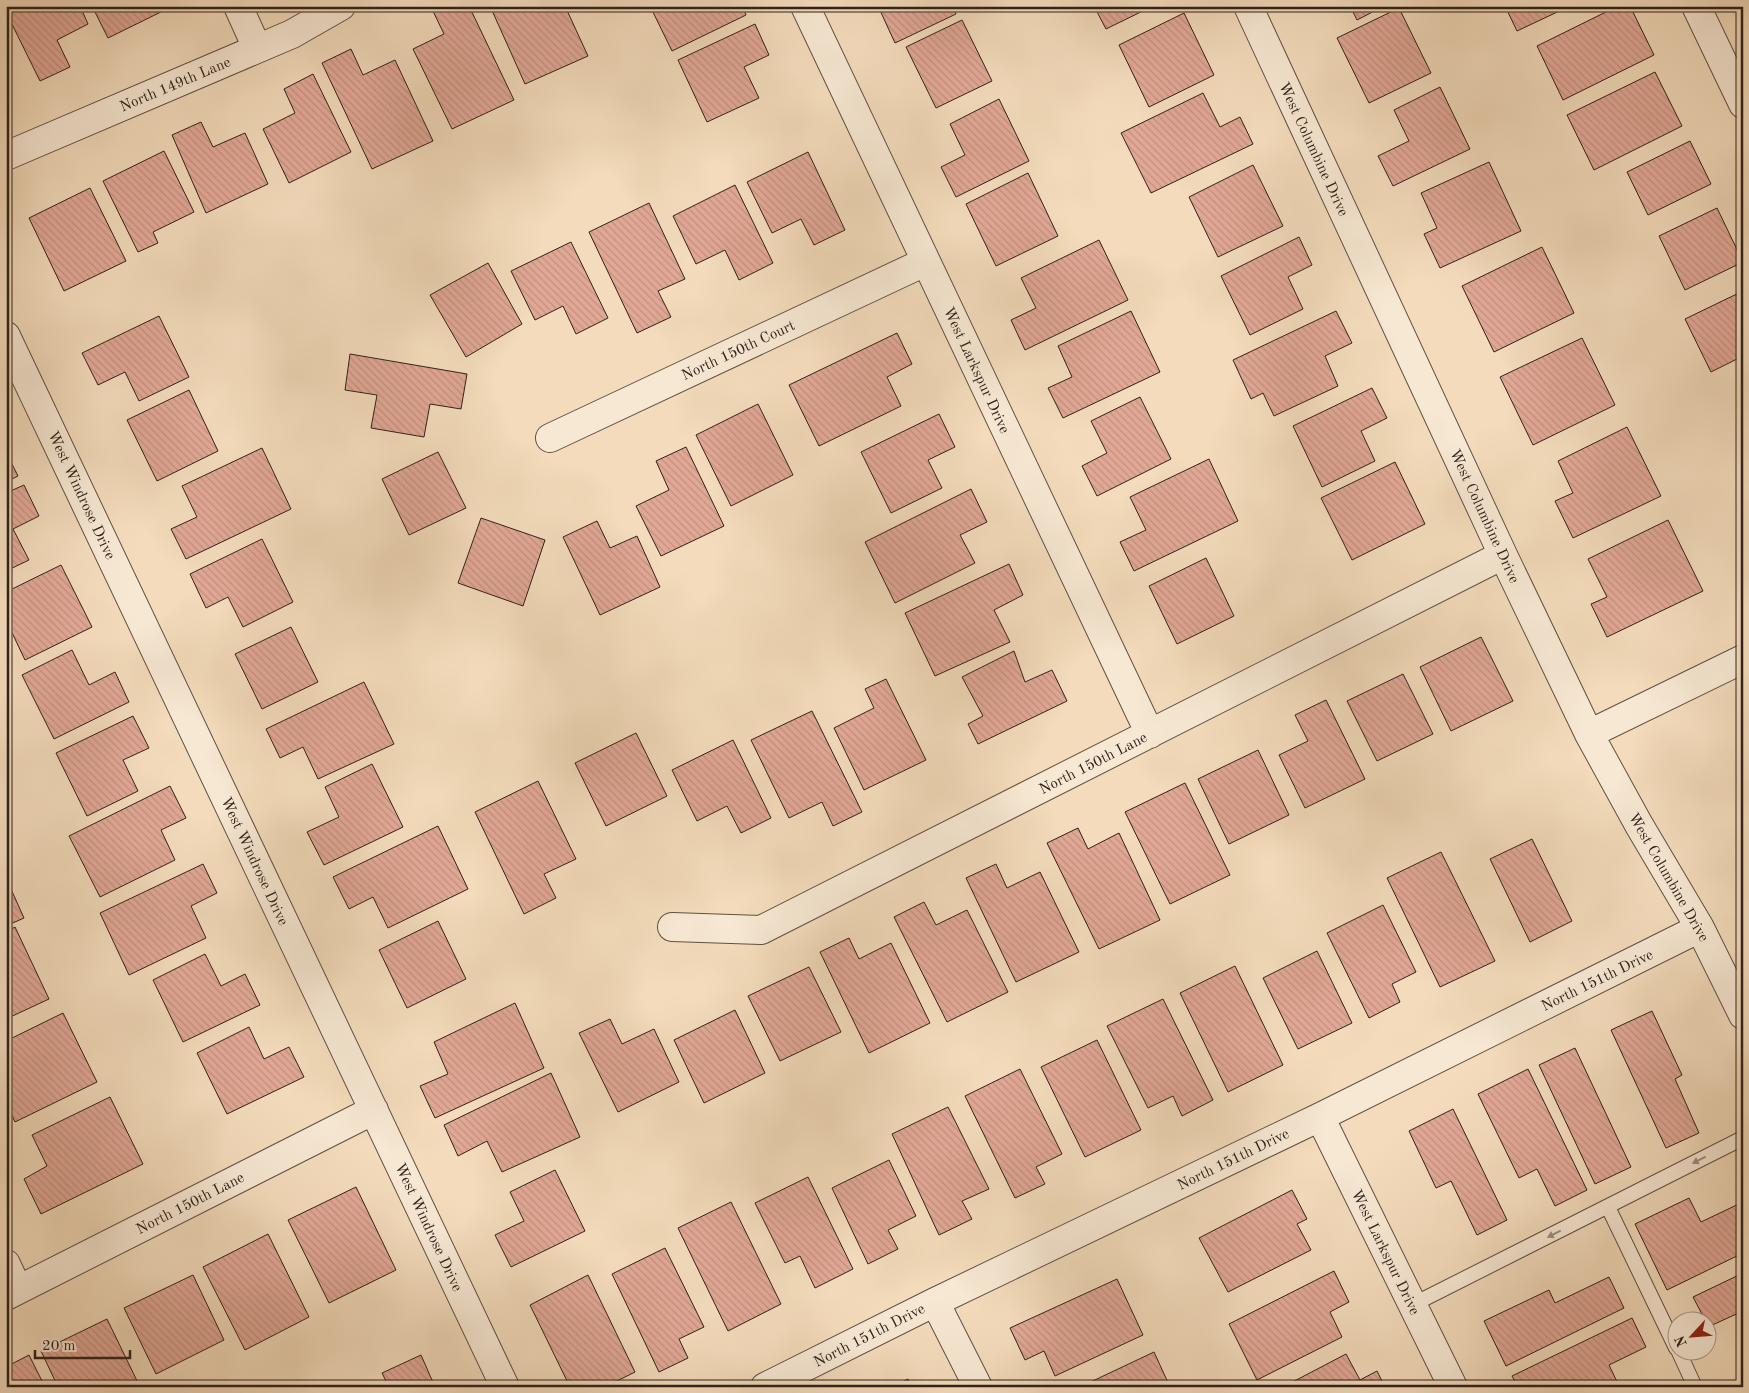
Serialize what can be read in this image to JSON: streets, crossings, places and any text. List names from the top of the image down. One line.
{"streets":{"street":["North 149th Lane","West Columbine Drive","North 150th Court","West Larkspur Drive","West Windrose Drive","North 150th Lane","North 151th Drive"]},"crossings":[["West Columbine Drive","North 150th Lane"],["West Columbine Drive","North 151th Drive"],["North 150th Court","West Larkspur Drive"],["West Larkspur Drive","North 150th Lane"],["West Larkspur Drive","North 151th Drive"],["West Windrose Drive","North 150th Lane"]],"scale_bar":"20 m","north":"bottom left"}
